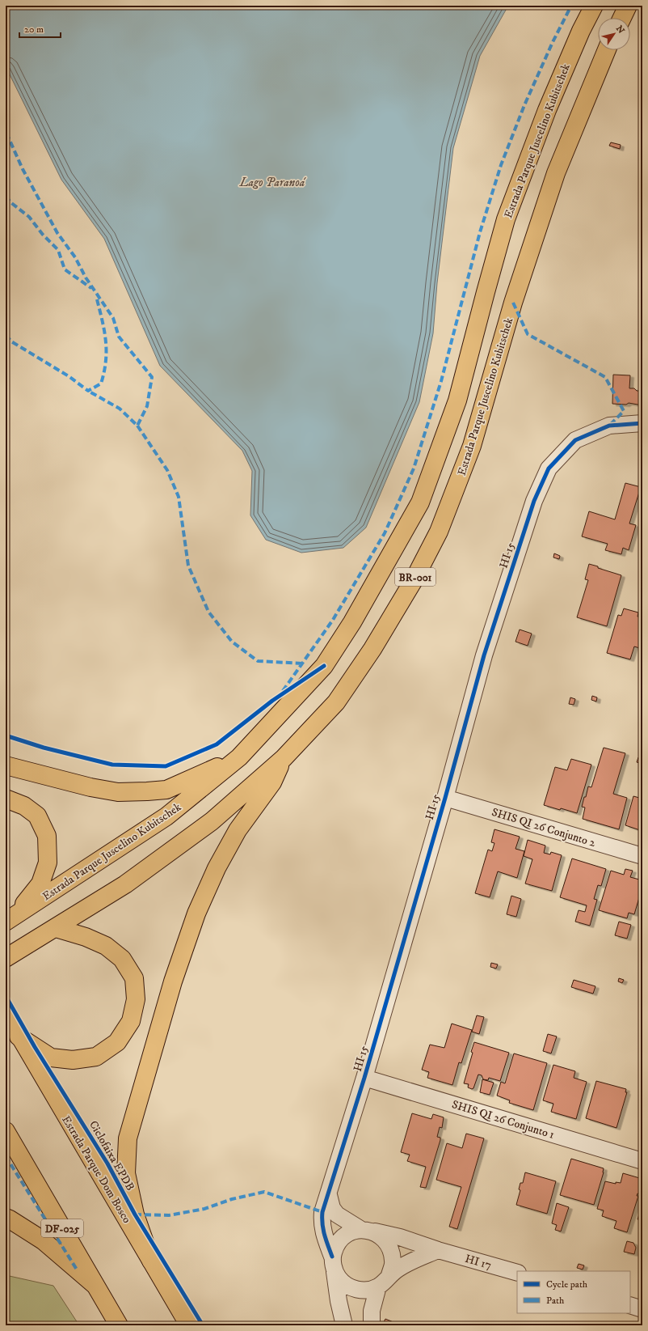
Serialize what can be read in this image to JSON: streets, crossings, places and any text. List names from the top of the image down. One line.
{"streets":{"main road":["Estrada Parque Juscelino Kubitschek","BR-001","Estrada Parque Dom Bosco","DF-025"],"street":["HI 15","SHIS QI 26 Conjunto 2","SHIS QI 26 Conjunto 1","HI 17"],"cycle path":["Ciclofaixa EPDB"]},"crossings":[["HI 15","SHIS QI 26 Conjunto 2"],["HI 15","SHIS QI 26 Conjunto 1"],["HI 15","HI 17"]],"water":["Lago Paranoá"],"legend":["Cycle path","Path"],"scale_bar":"20 m","north":"top right"}
